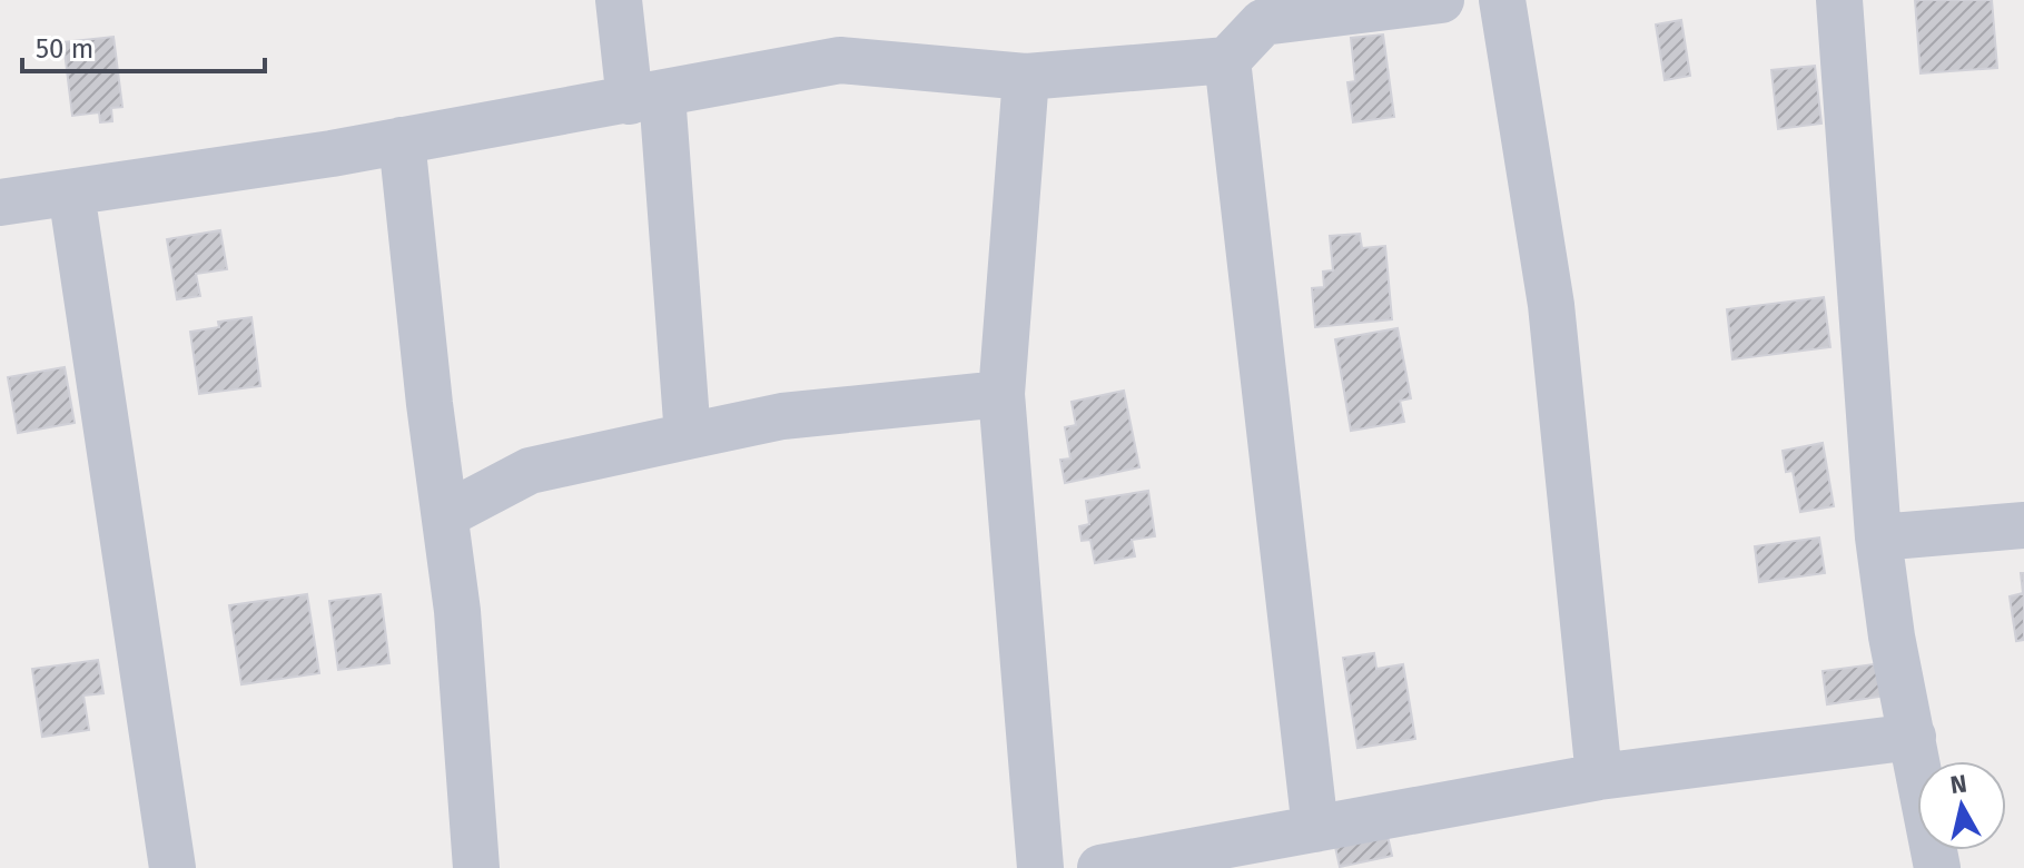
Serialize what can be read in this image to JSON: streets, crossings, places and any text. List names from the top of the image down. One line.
{"scale_bar":"50 m","north":"top"}
